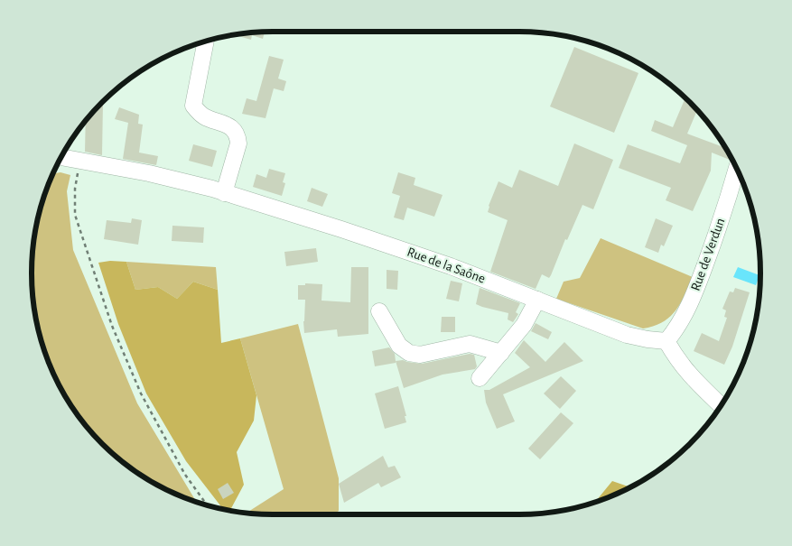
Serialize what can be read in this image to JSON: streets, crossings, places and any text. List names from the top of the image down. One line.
{"streets":{"street":["Rue de Verdun","Rue de la Saône"]},"crossings":[["Rue de Verdun","Rue de la Saône"]]}
